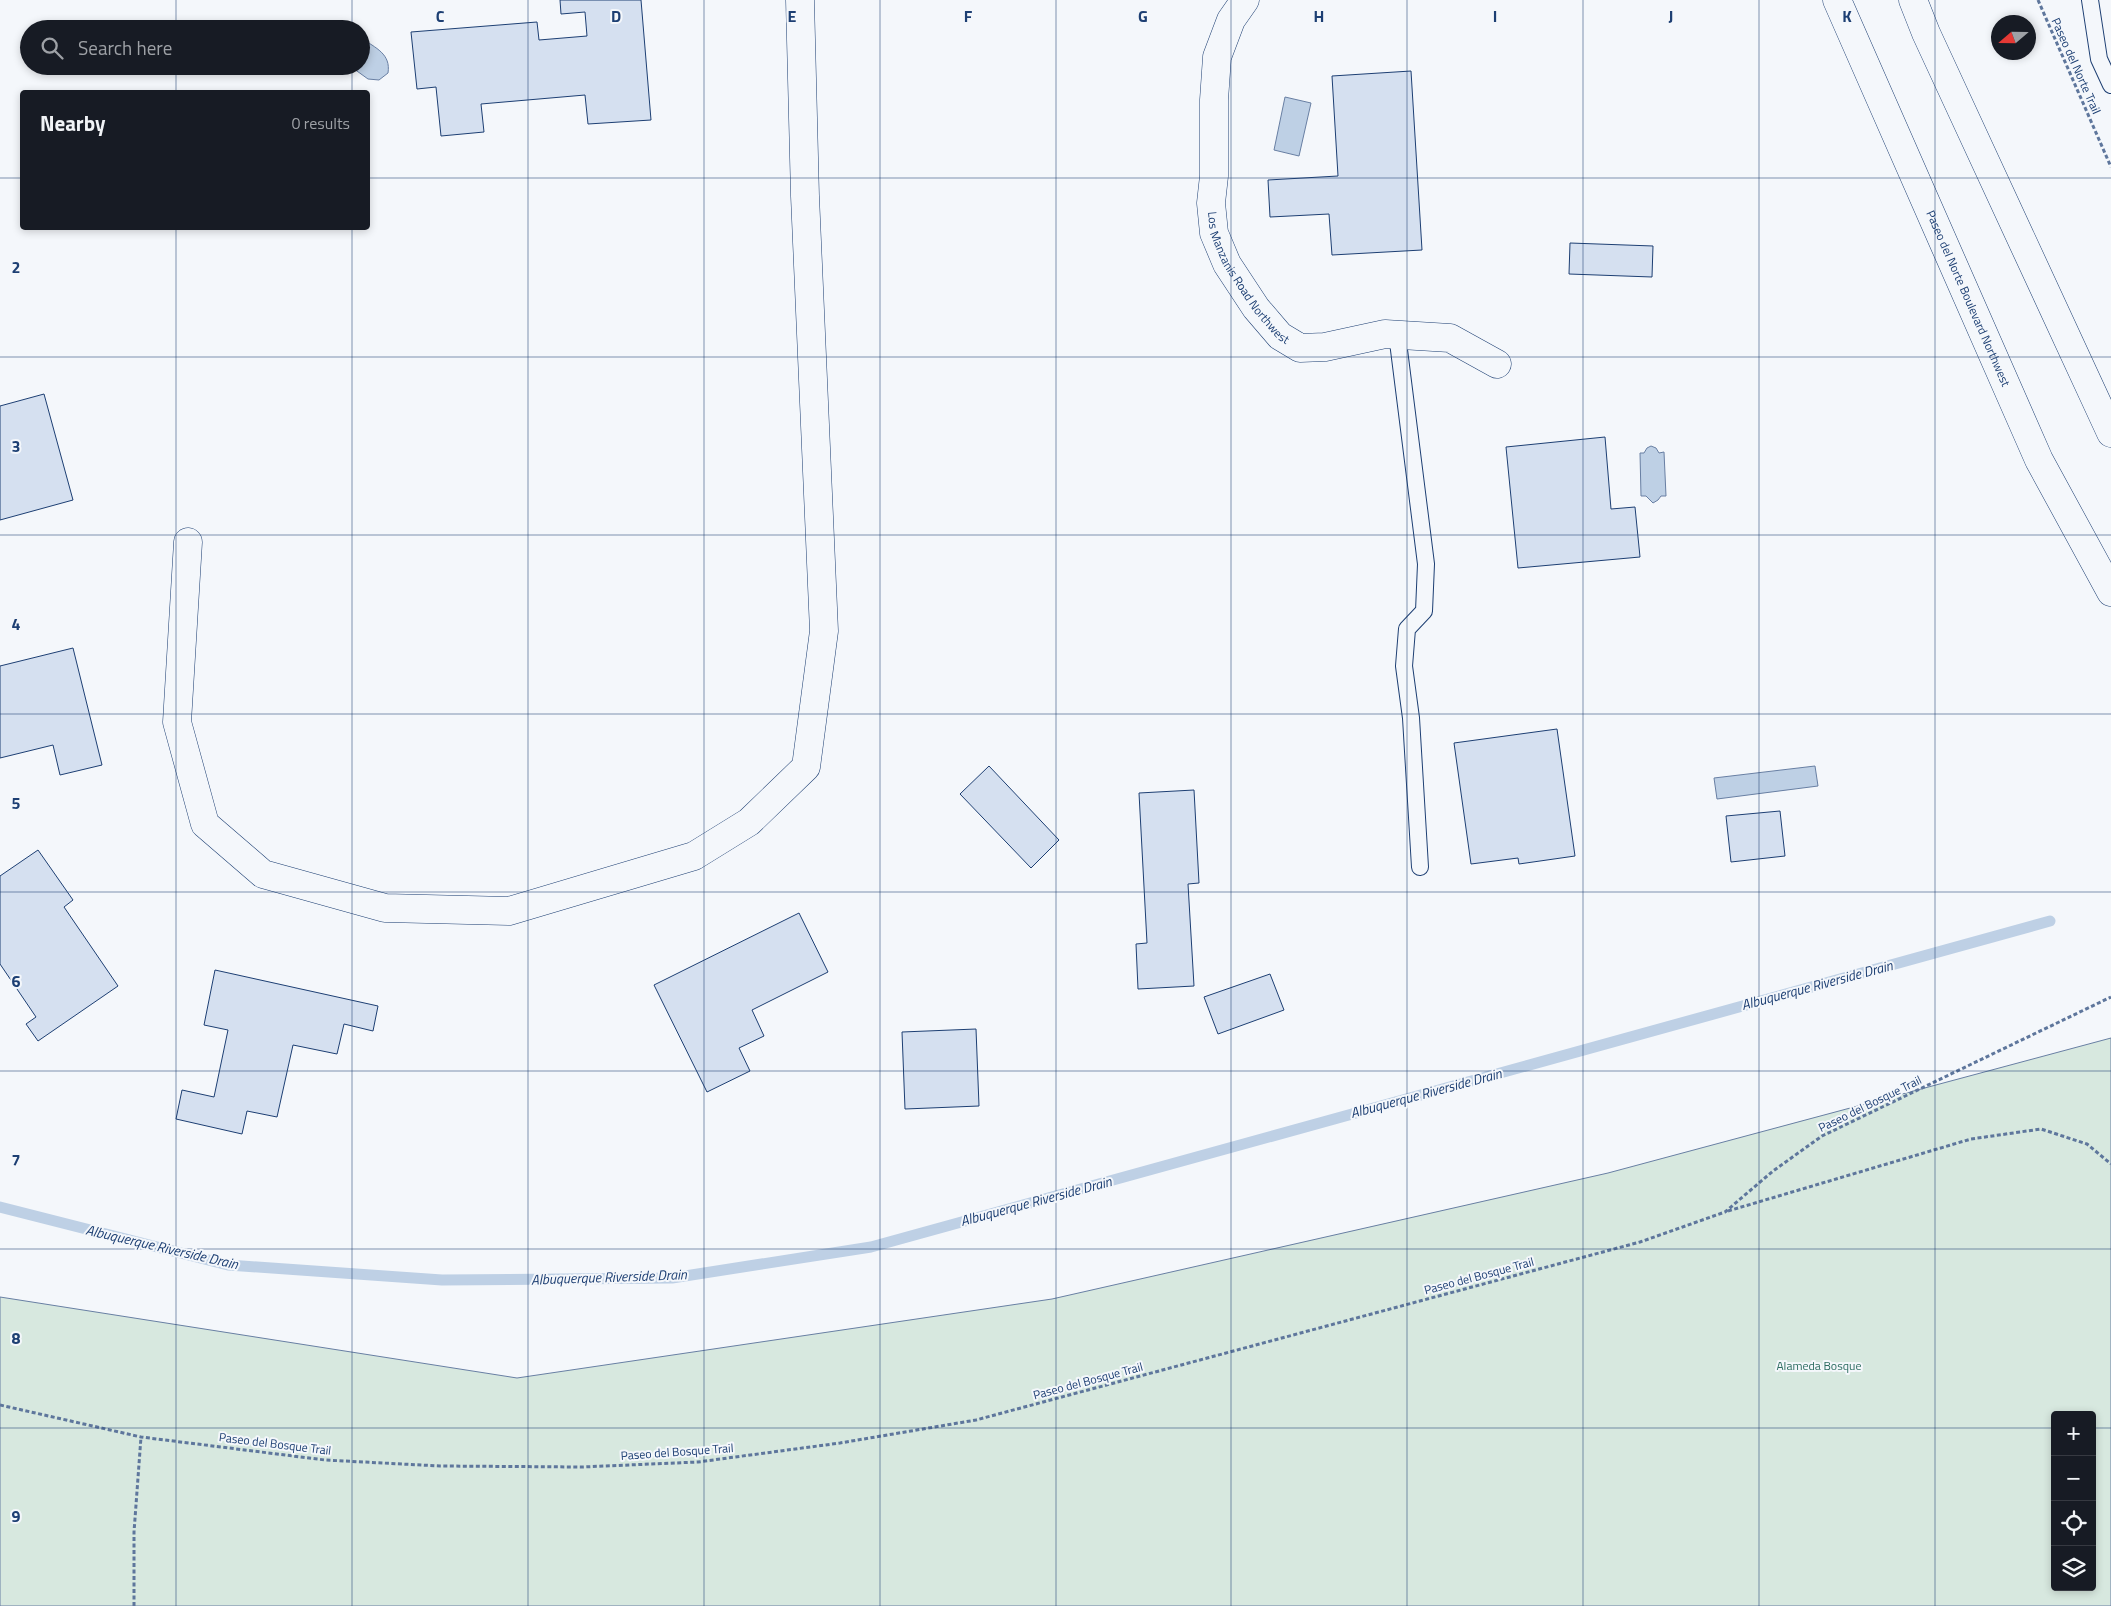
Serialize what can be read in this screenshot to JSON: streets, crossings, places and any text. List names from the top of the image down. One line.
{"streets":{"main road":["Los Manzanis Road Northwest","Paseo del Norte Boulevard Northwest"],"path":["Paseo del Norte Trail","Paseo del Bosque Trail"]},"water":["Albuquerque Riverside Drain"],"parks":["Alameda Bosque"],"north":"left","page":{"search":"Search here","heading":["Nearby","0 results"],"map_buttons":["+","−"]},"grid":{"columns":["C","D","E","F","G","H","I","J","K"],"rows":["2","3","4","5","6","7","8","9"]}}
